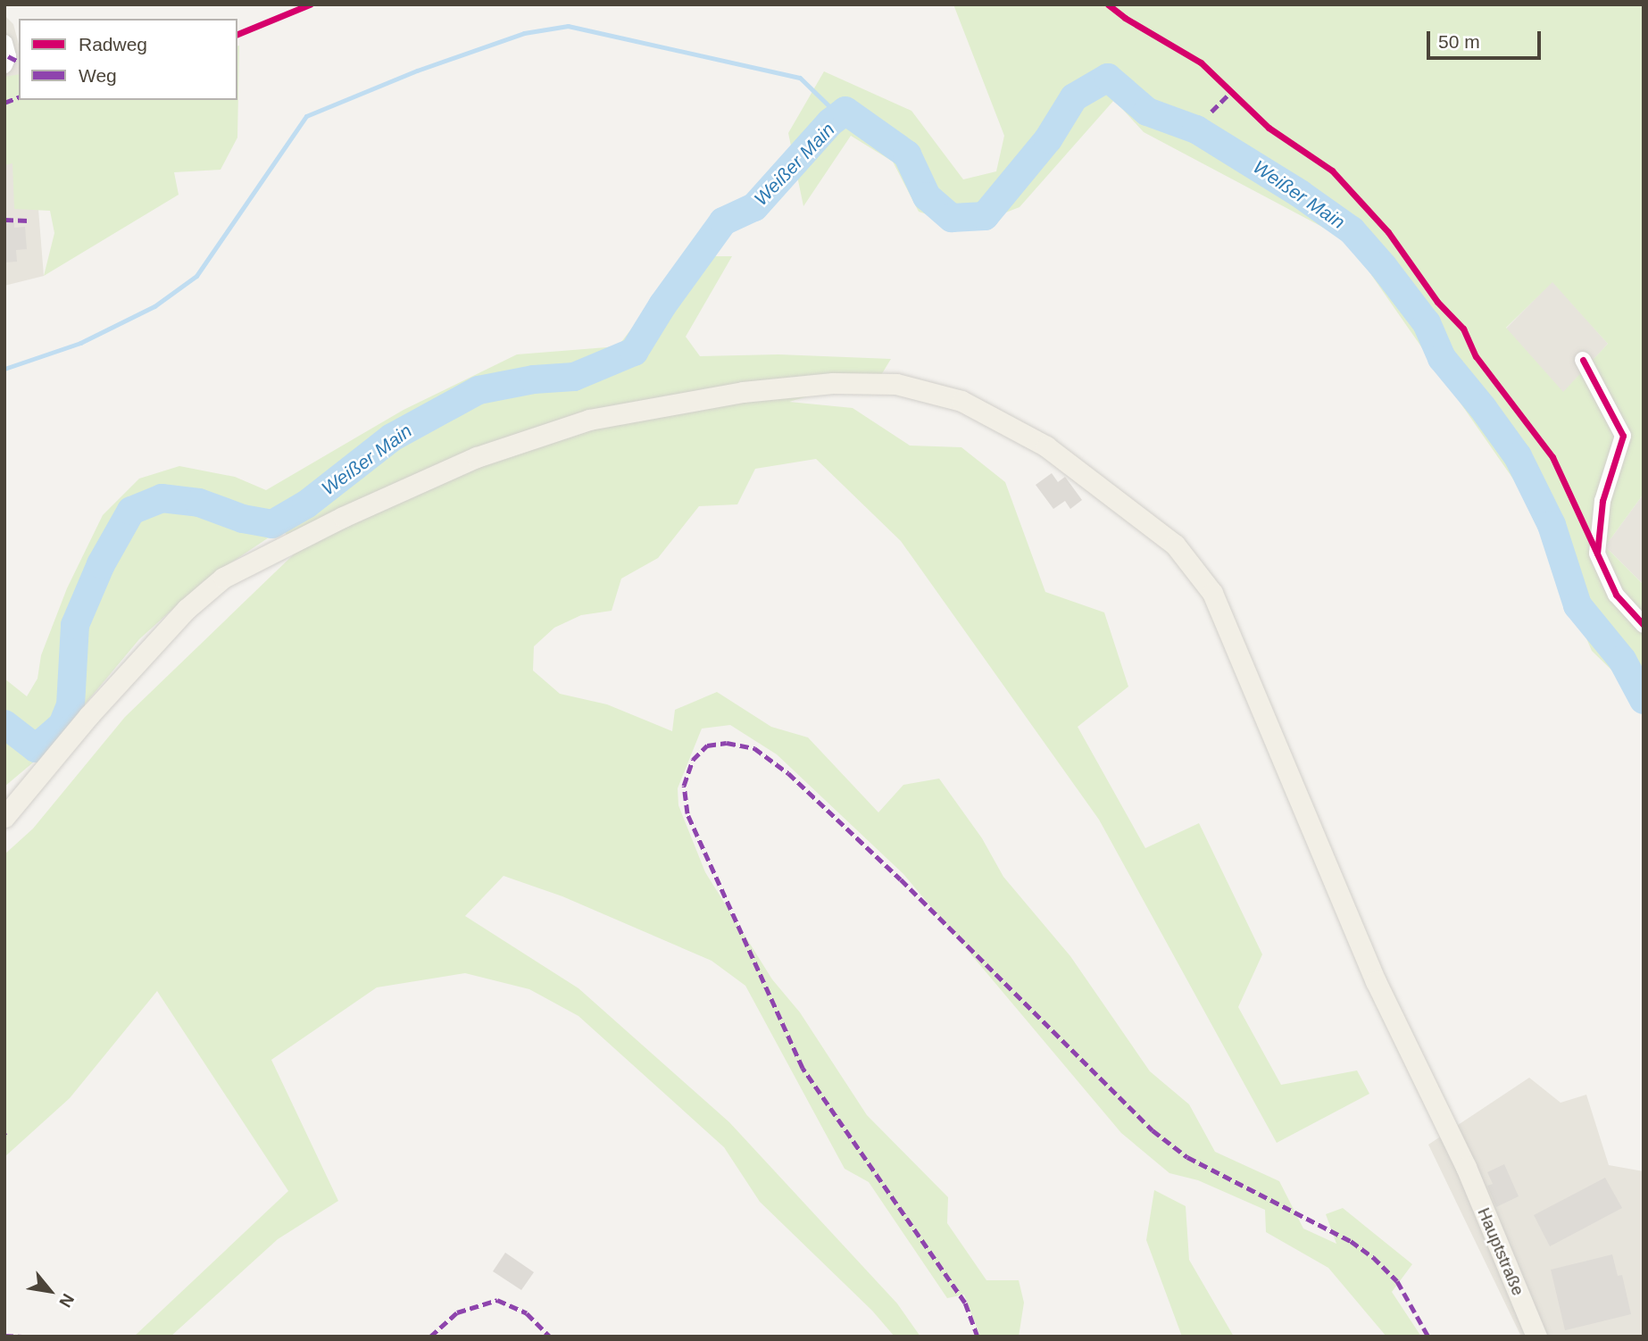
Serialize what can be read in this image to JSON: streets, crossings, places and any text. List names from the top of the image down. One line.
{"streets":{"main road":["Hauptstraße"]},"water":["Weißer Main"],"legend":["Radweg","Weg"],"scale_bar":"50 m","north":"bottom right"}
